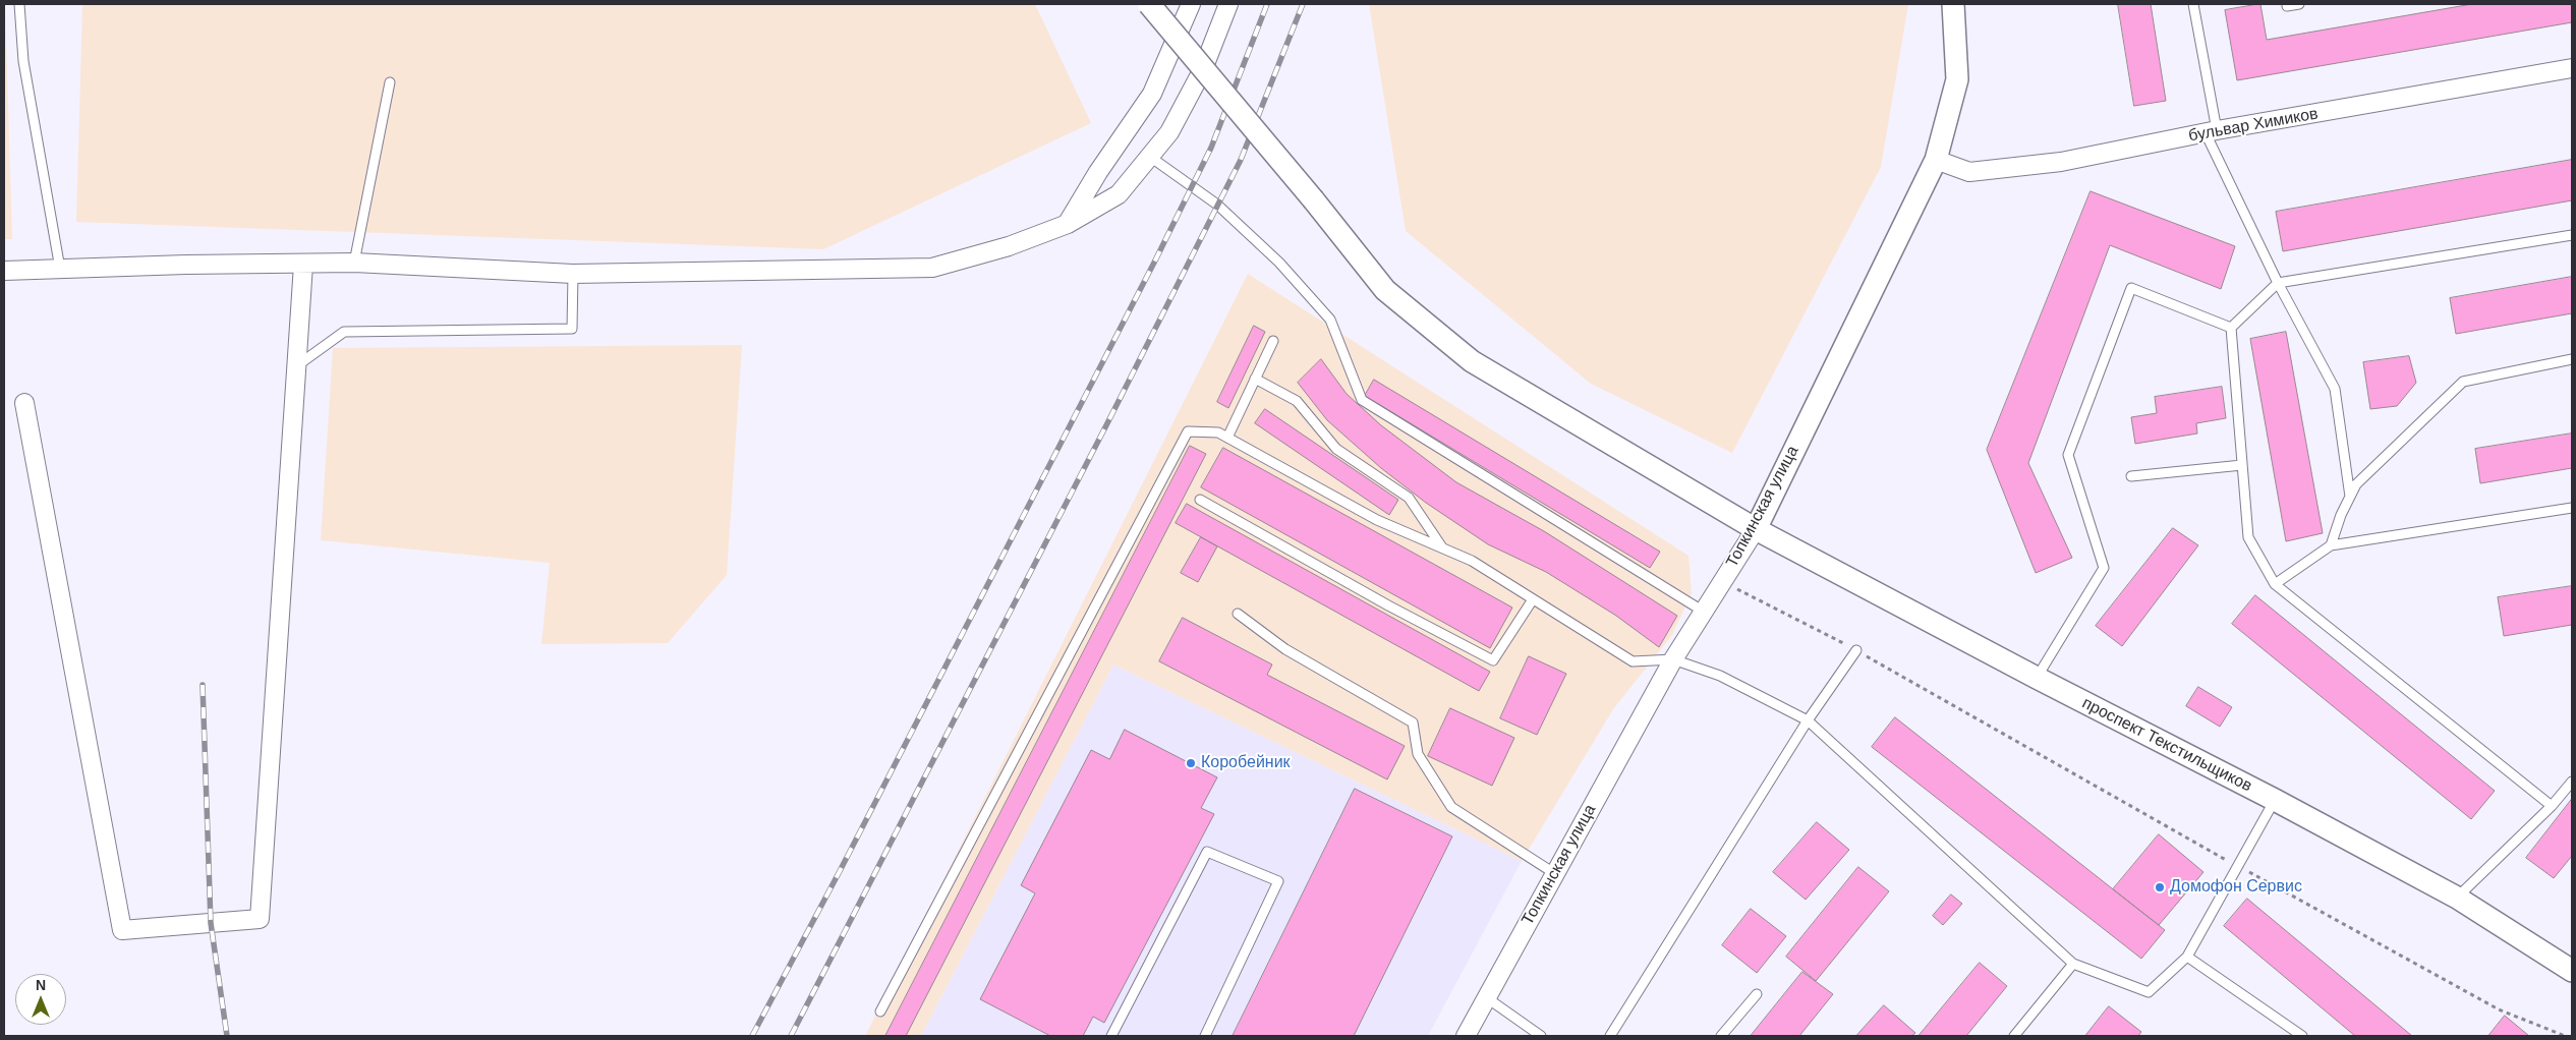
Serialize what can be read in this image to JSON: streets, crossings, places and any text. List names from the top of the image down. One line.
{"streets":{"street":["бульвар Химиков","Топкинская улица","проспект Текстильщиков"]},"crossings":[["бульвар Химиков","Топкинская улица"],["Топкинская улица","проспект Текстильщиков"]],"places":["Коробейник","Домофон Сервис"],"north":"top"}
